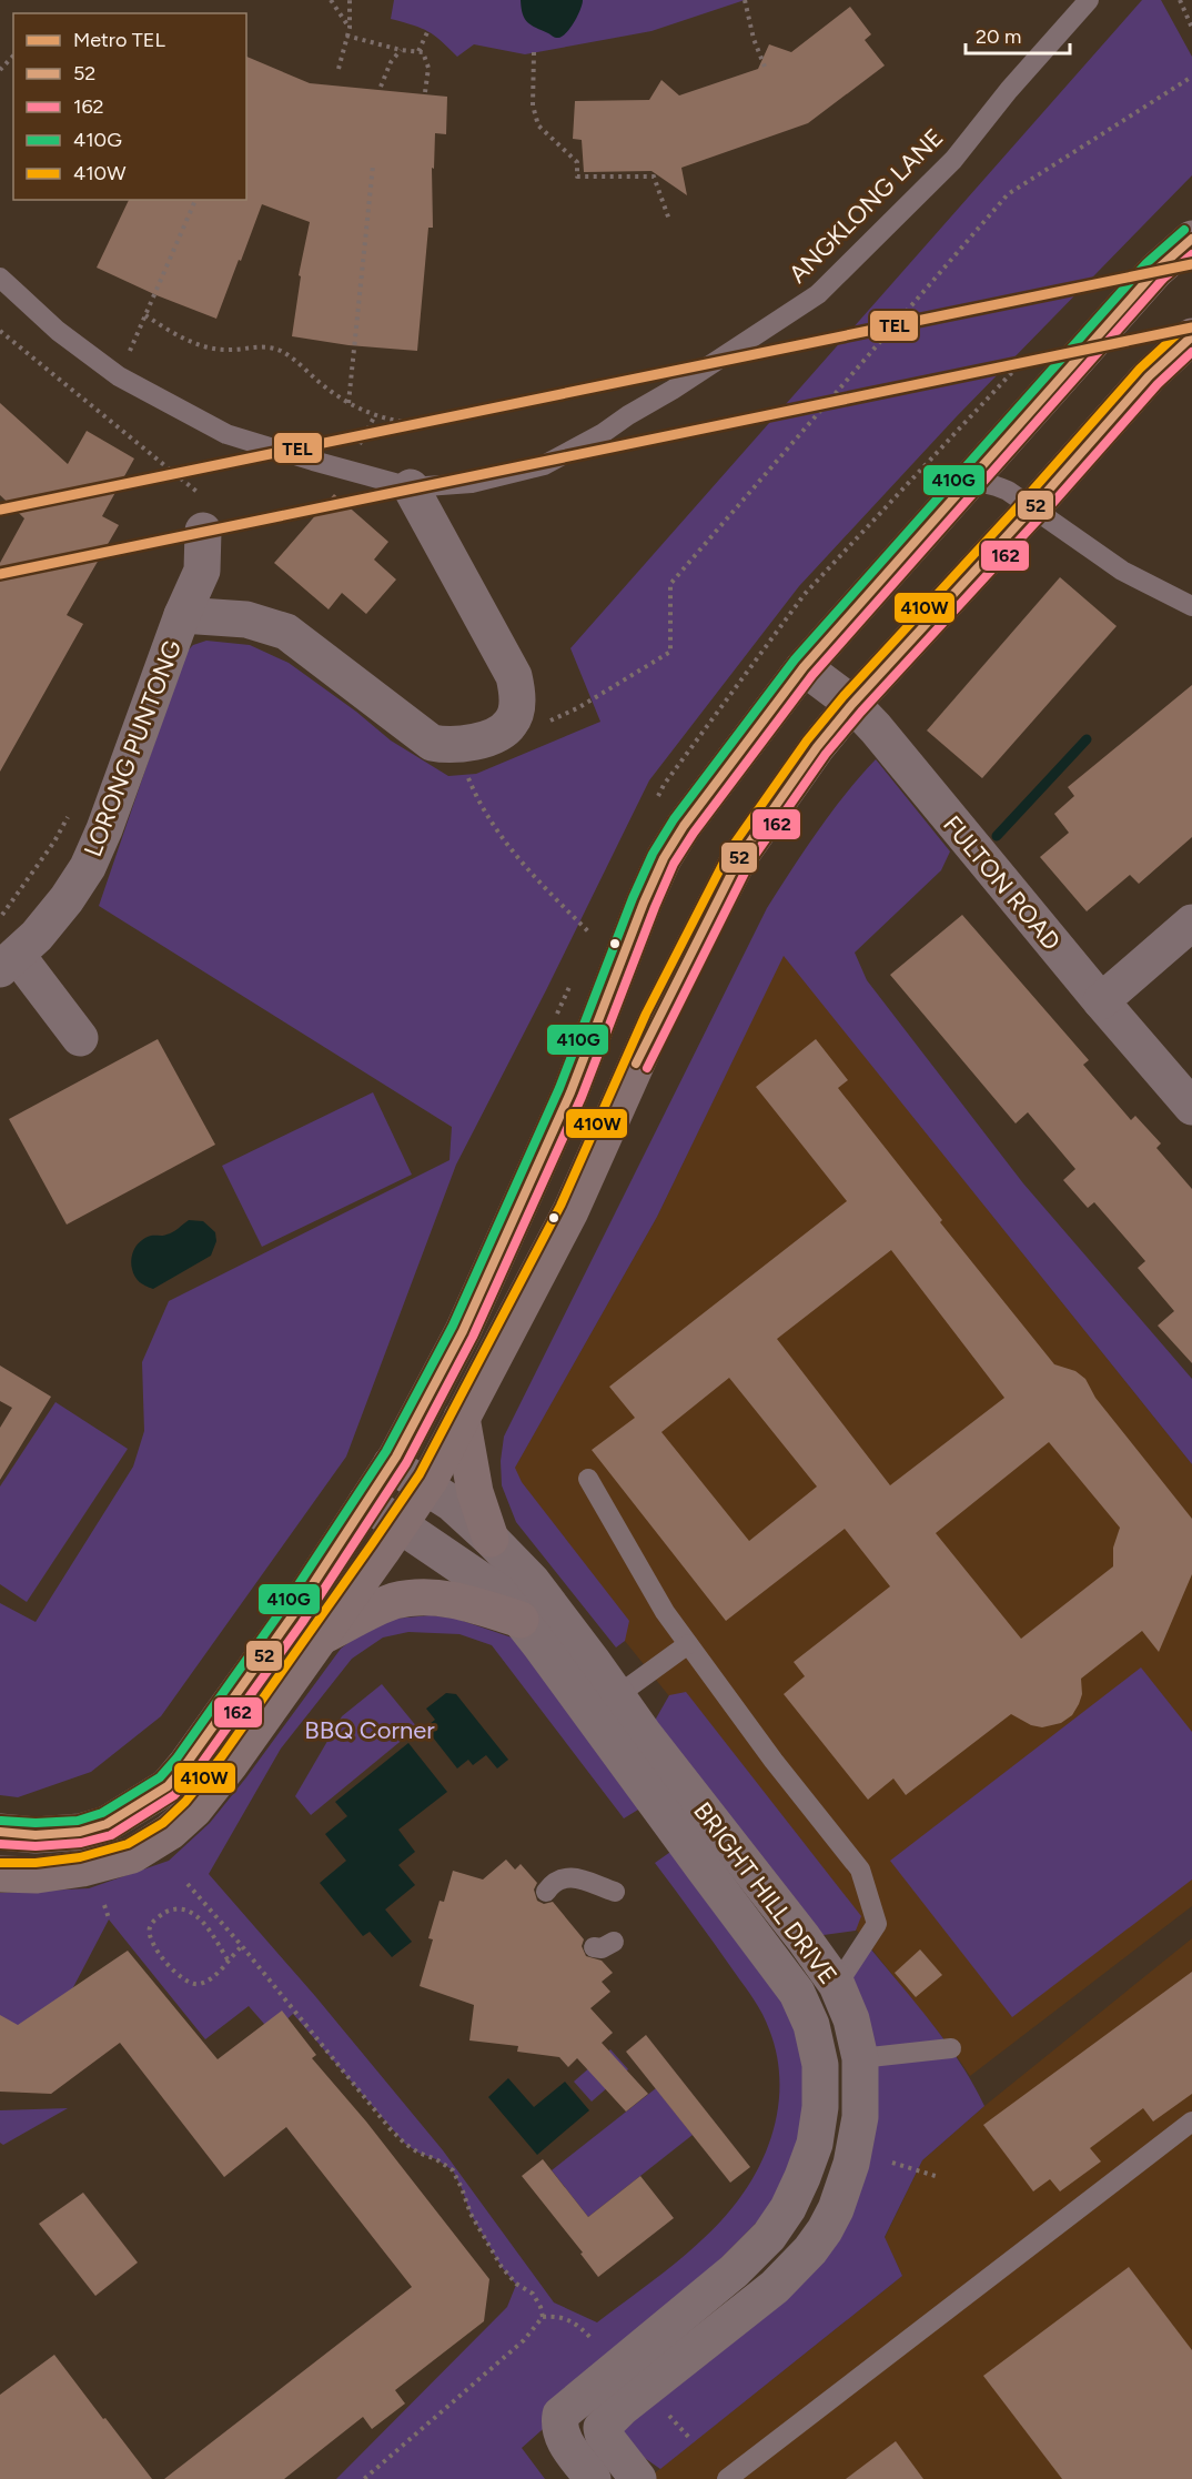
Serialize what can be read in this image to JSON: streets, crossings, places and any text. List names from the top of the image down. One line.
{"streets":{"street":["LORONG PUNTONG","FULTON ROAD","BRIGHT HILL DRIVE"],"lane":["ANGKLONG LANE"]},"crossings":[["ANGKLONG LANE","LORONG PUNTONG"]],"parks":["BBQ Corner"],"lines":["transit line 410G","transit line 52","transit line 162","metro line TEL","transit line 410W"],"legend":["Metro TEL","52","162","410G","410W"],"scale_bar":"20 m"}
